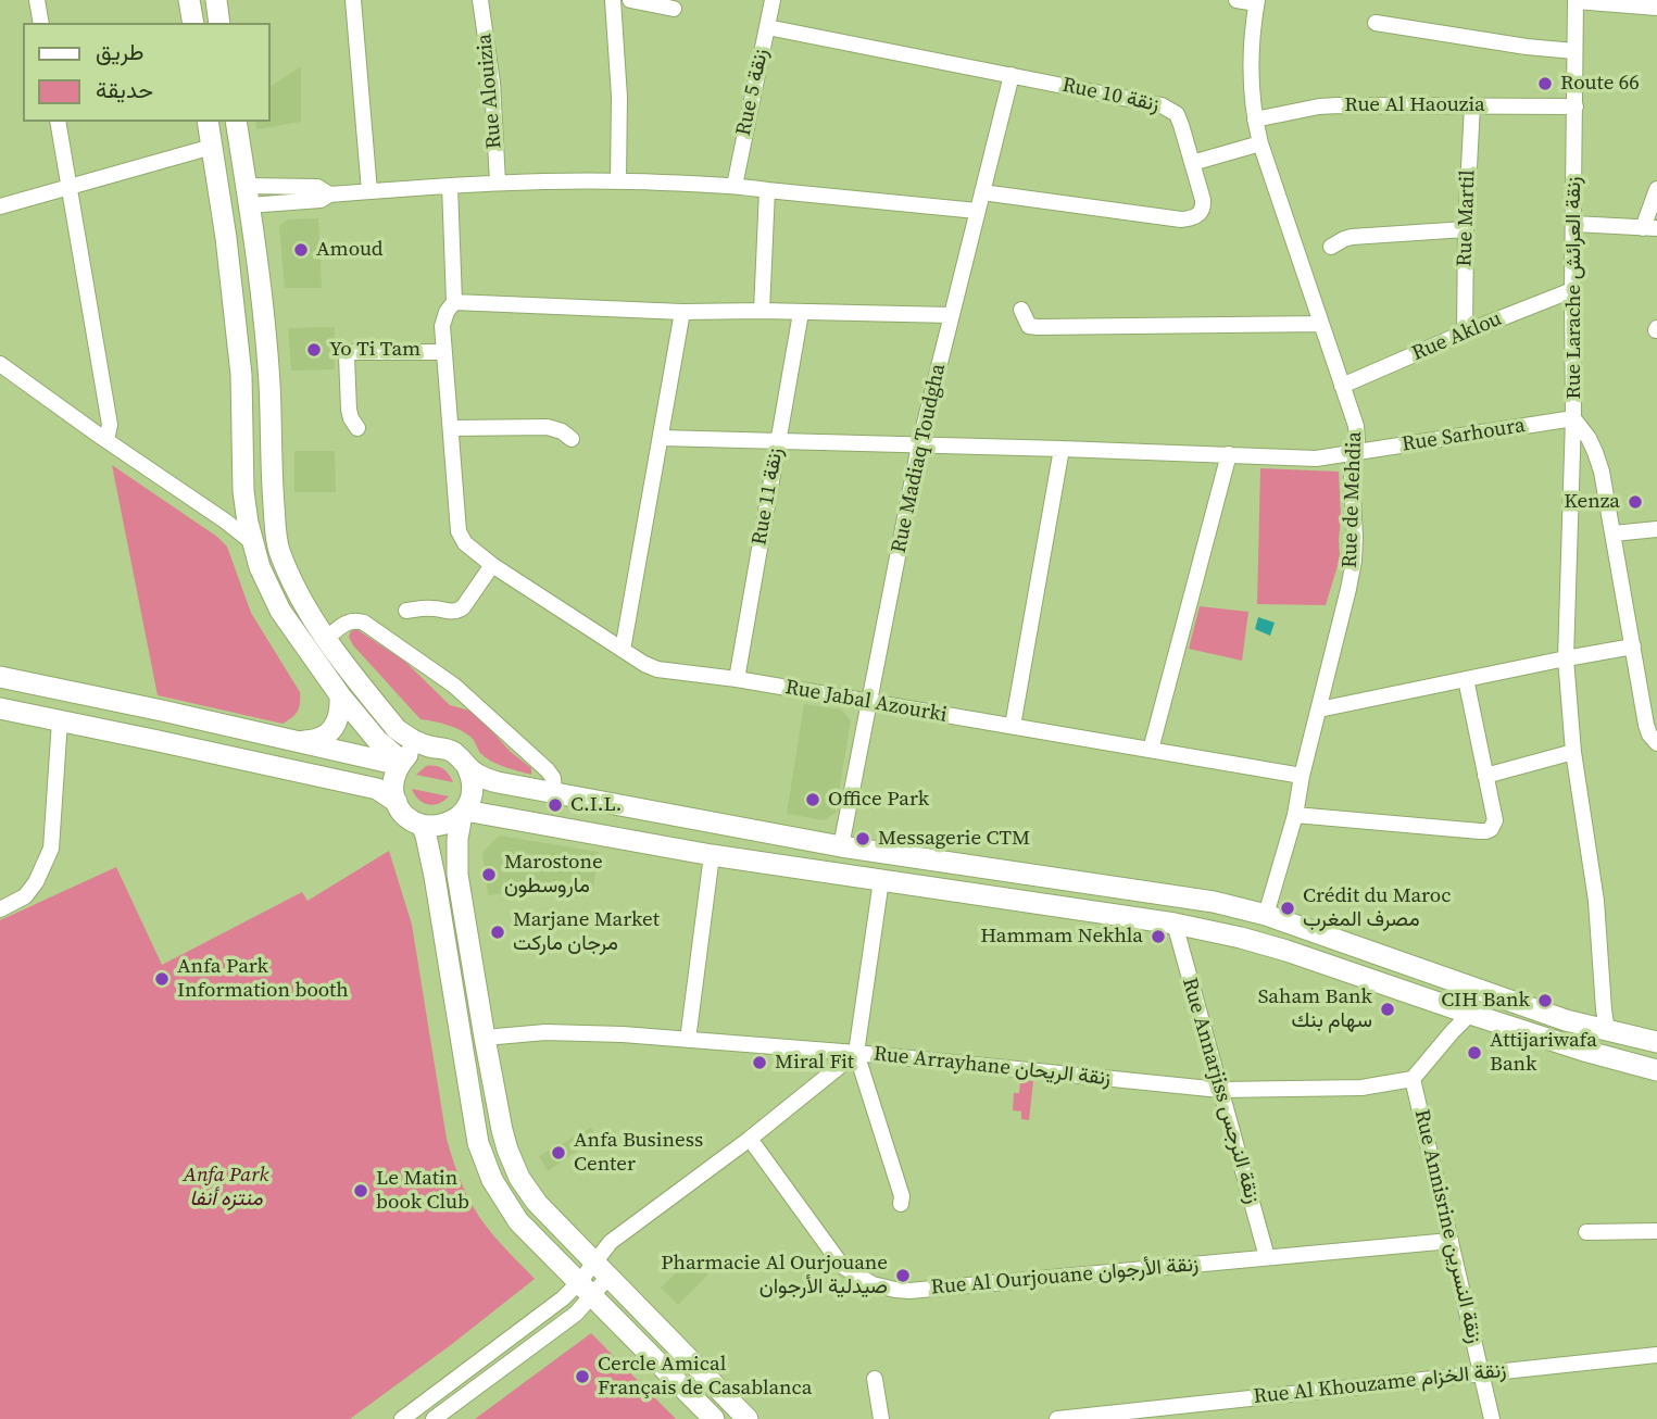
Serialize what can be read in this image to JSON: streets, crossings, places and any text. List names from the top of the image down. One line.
{"streets":{"street":["Rue Alouizia","Rue 5 زنقة","Rue 10 زنقة","Rue Al Haouzia","Rue Martil","Rue Larache زنقة العرائش","Rue Aklou","Rue Sarhoura","Rue Madiaq Toudgha","Rue 11 زنقة","Rue de Mehdia","Rue Jabal Azourki","Rue Arrayhane زنقة الريحان","Rue Annarjiss زنقة النرجس","Rue Annisrine زنقة النسرين","Rue Al Ourjouane زنقة الأرجوان","Rue Al Khouzame زنقة الخزام"]},"crossings":[["Rue 5 زنقة","Rue 10 زنقة"],["Rue 10 زنقة","Rue Madiaq Toudgha"],["Rue Al Haouzia","Rue Martil"],["Rue Al Haouzia","Rue Larache زنقة العرائش"],["Rue Al Haouzia","Rue de Mehdia"],["Rue Martil","Rue Aklou"],["Rue Larache زنقة العرائش","Rue Aklou"],["Rue Larache زنقة العرائش","Rue Sarhoura"],["Rue Aklou","Rue de Mehdia"],["Rue Sarhoura","Rue Madiaq Toudgha"],["Rue Sarhoura","Rue 11 زنقة"],["Rue Sarhoura","Rue de Mehdia"],["Rue Madiaq Toudgha","Rue Jabal Azourki"],["Rue 11 زنقة","Rue Jabal Azourki"],["Rue de Mehdia","Rue Jabal Azourki"],["Rue Arrayhane زنقة الريحان","Rue Annarjiss زنقة النرجس"],["Rue Arrayhane زنقة الريحان","Rue Annisrine زنقة النسرين"],["Rue Annarjiss زنقة النرجس","Rue Al Ourjouane زنقة الأرجوان"],["Rue Annisrine زنقة النسرين","Rue Al Ourjouane زنقة الأرجوان"],["Rue Annisrine زنقة النسرين","Rue Al Khouzame زنقة الخزام"]],"parks":["Anfa Park منتزه أنفا"],"places":["Route 66","Amoud","Yo Ti Tam","Kenza","Office Park","C.I.L.","Messagerie CTM","Marostone ماروسطون","Crédit du Maroc مصرف المغرب","Marjane Market مرجان ماركت","Hammam Nekhla","Anfa Park Information booth","CIH Bank","Saham Bank سهام بنك","Attijariwafa Bank","Miral Fit","Anfa Business Center","Le Matin book Club","Pharmacie Al Ourjouane صيدلية الأرجوان","Cercle Amical Français de Casablanca"],"legend":["طريق","حديقة"]}
